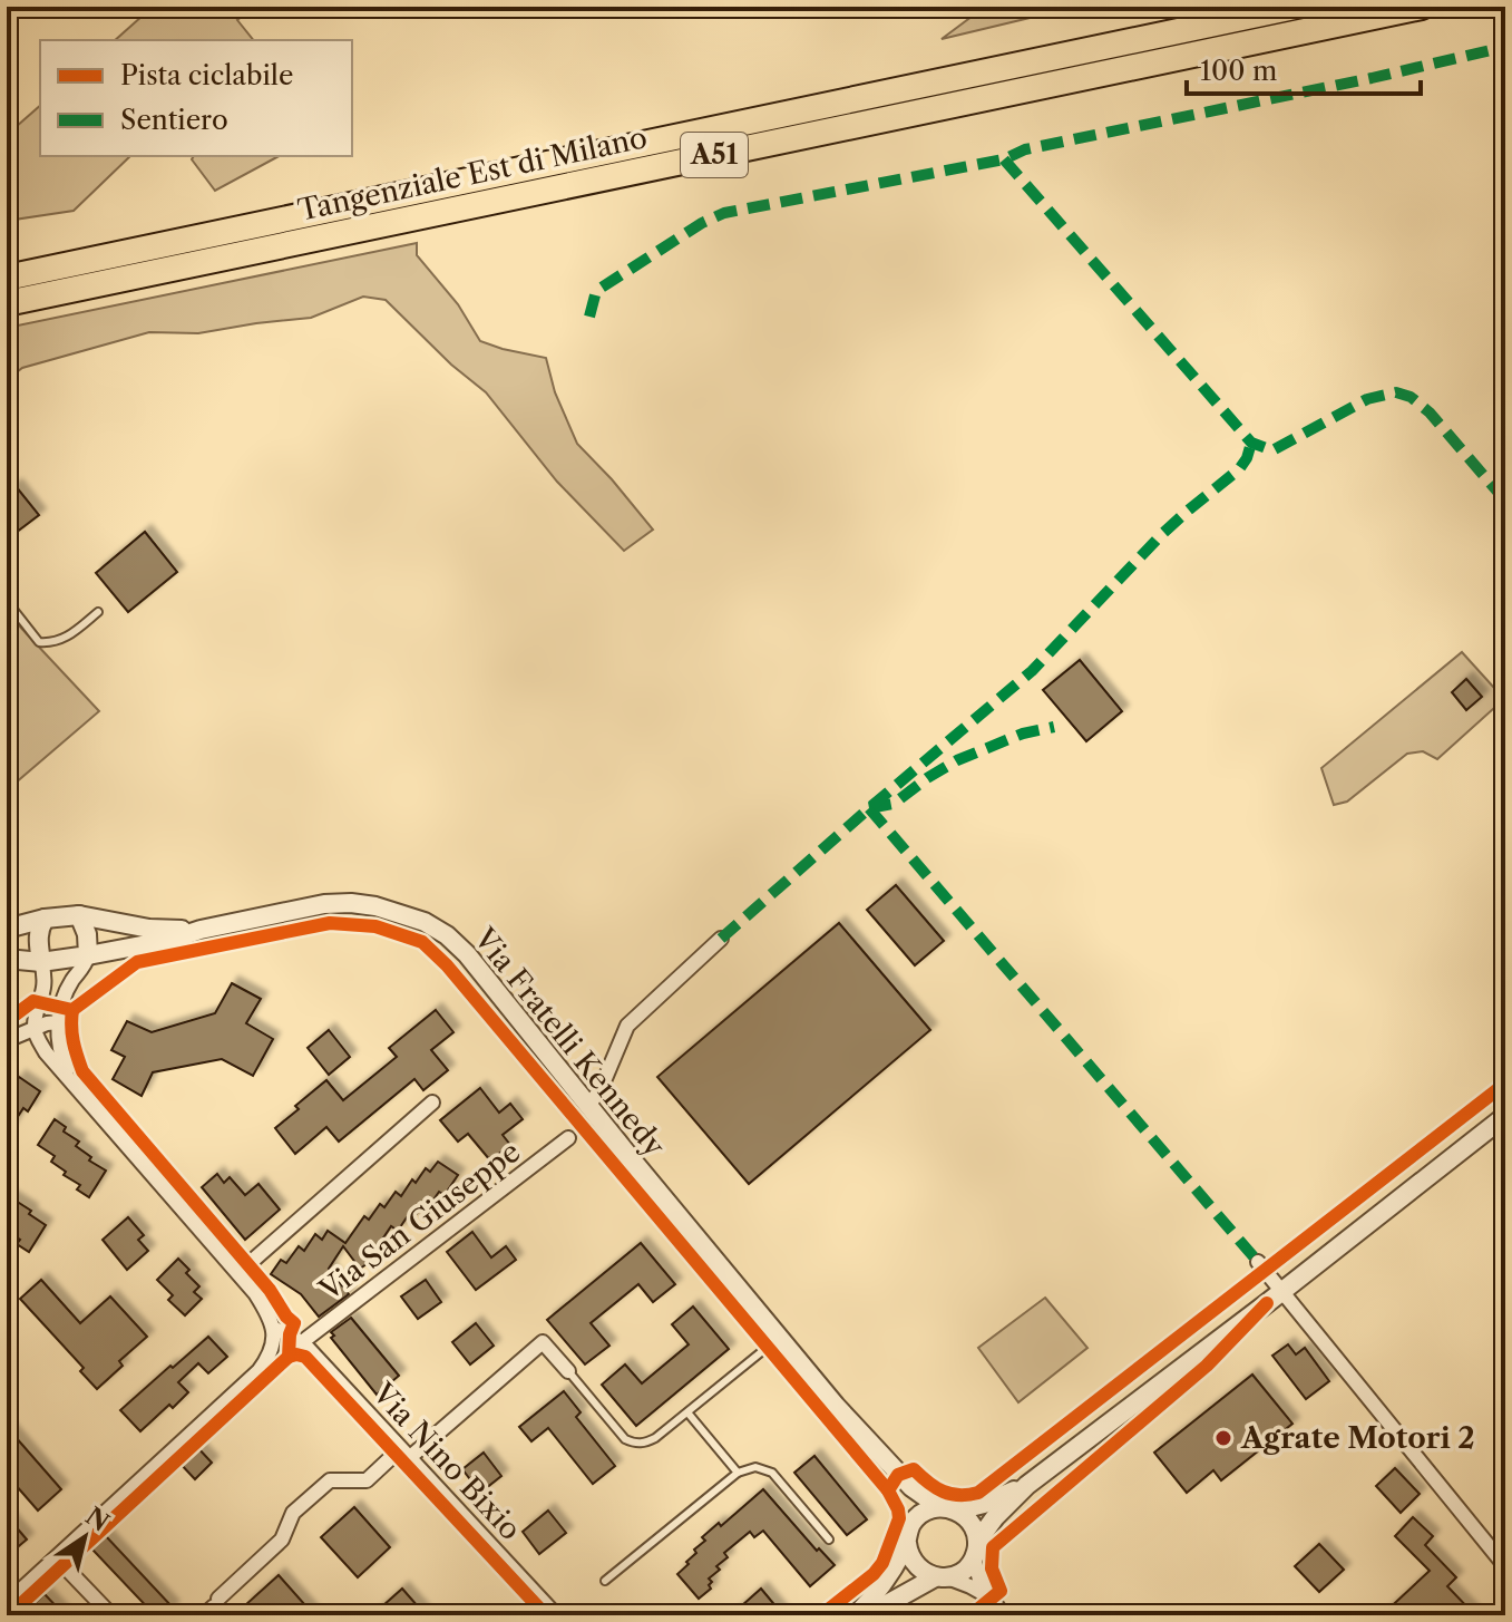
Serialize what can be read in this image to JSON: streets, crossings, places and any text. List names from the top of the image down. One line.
{"streets":{"highway":["A51","Tangenziale Est di Milano"],"street":["Via Fratelli Kennedy","Via San Giuseppe","Via Nino Bixio"]},"crossings":[["Via San Giuseppe","Via Nino Bixio"]],"places":["Agrate Motori 2"],"legend":["Pista ciclabile","Sentiero"],"scale_bar":"100 m","north":"top right"}
